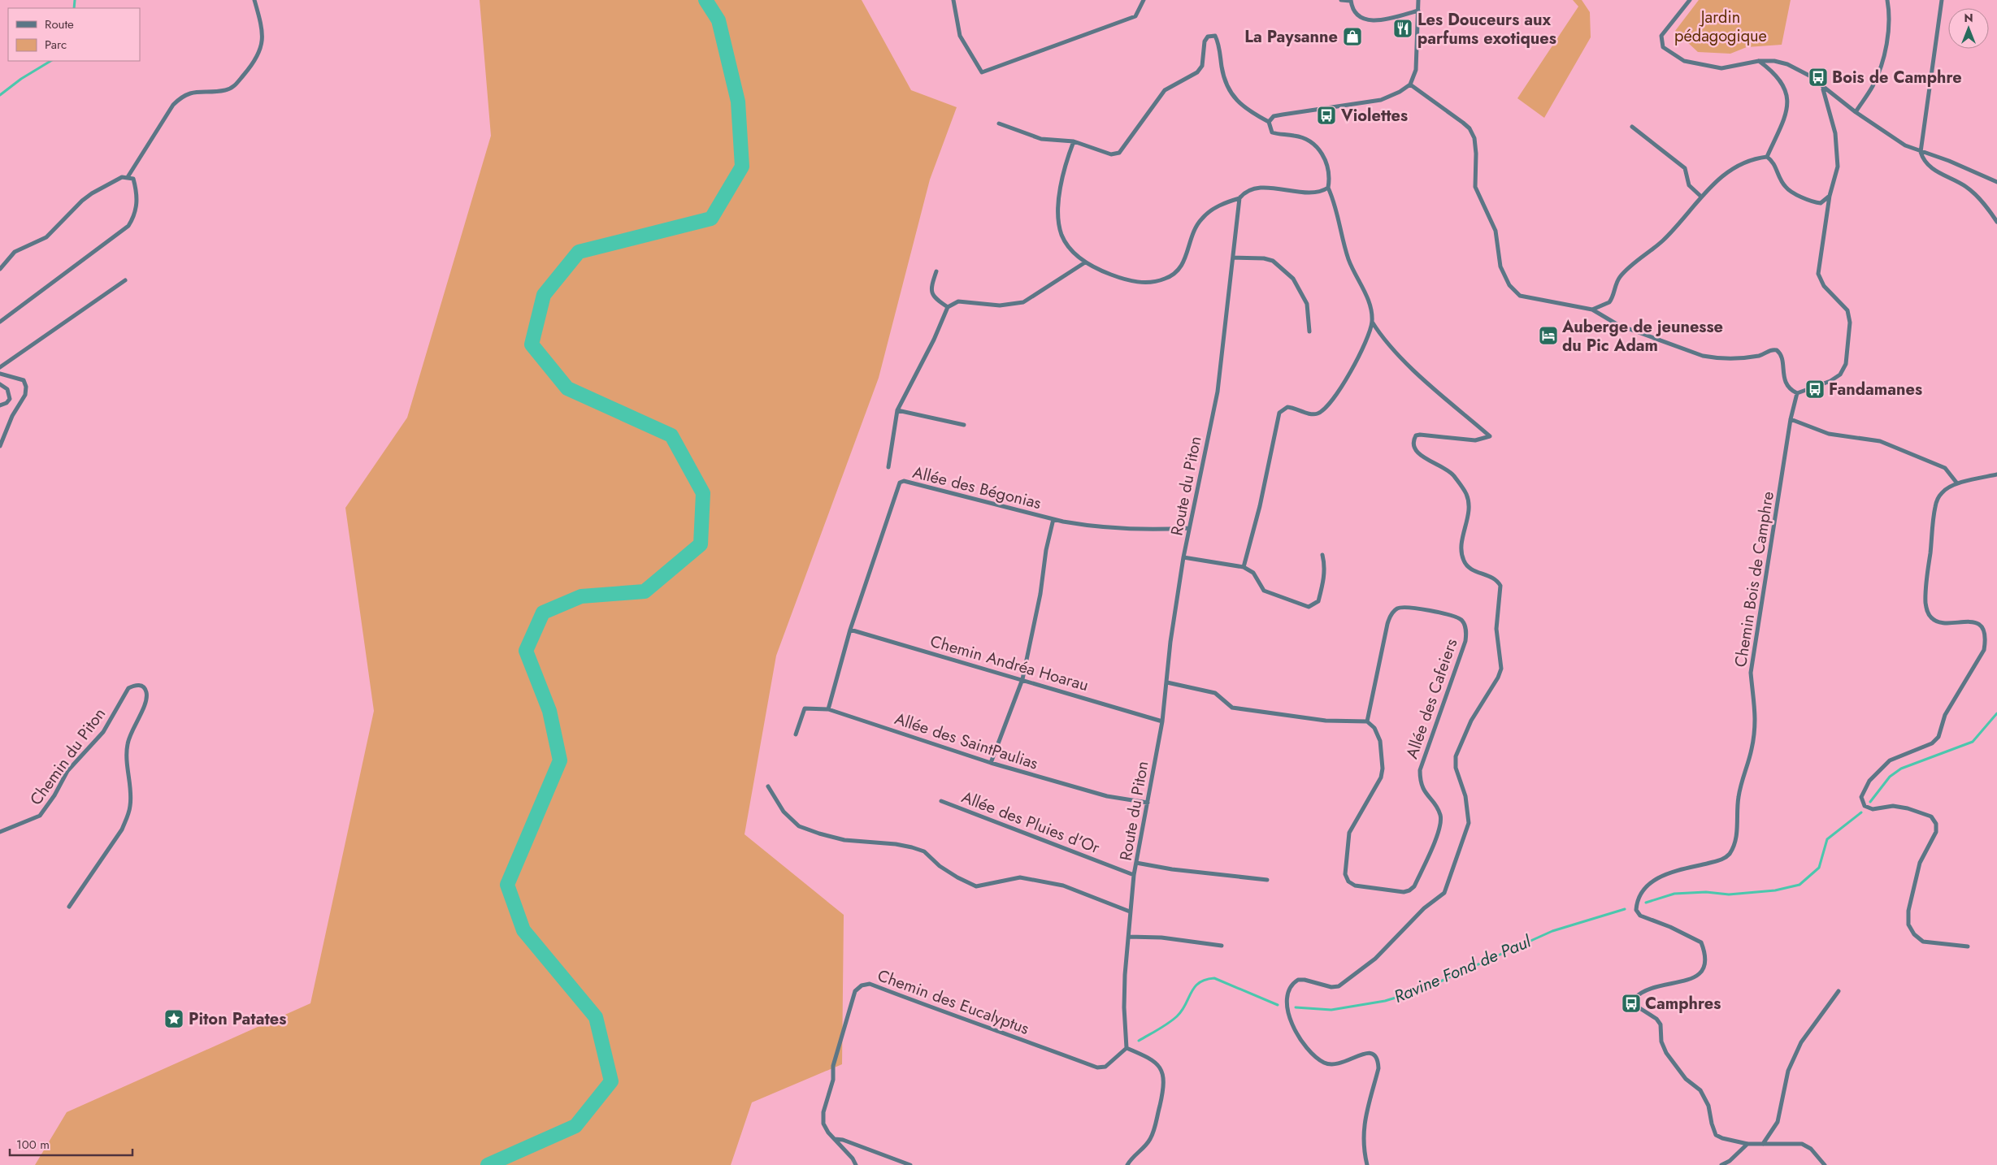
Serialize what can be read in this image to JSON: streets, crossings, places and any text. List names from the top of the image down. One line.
{"streets":{"street":["Route du Piton","Allée des Bégonias","Chemin Bois de Camphre","Chemin Andréa Hoarau","Allée des Cafeiers","Allée des SaintPaulias","Chemin du Piton","Allée des Pluies d'Or","Chemin des Eucalyptus"]},"crossings":[["Route du Piton","Allée des Bégonias"],["Route du Piton","Chemin Andréa Hoarau"],["Route du Piton","Allée des SaintPaulias"],["Route du Piton","Allée des Pluies d'Or"],["Route du Piton","Chemin des Eucalyptus"],["Allée des Bégonias","Chemin Andréa Hoarau"],["Allée des Bégonias","Allée des SaintPaulias"]],"water":["Ravine Fond de Paul"],"parks":["Jardin pédagogique"],"places":{"restaurant":["Les Douceurs aux parfums exotiques"],"shop":["La Paysanne"],"bus stop":["Bois de Camphre","Violettes","Fandamanes","Camphres"],"hotel":["Auberge de jeunesse du Pic Adam"],"place":["Piton Patates"]},"legend":["Route","Parc"],"scale_bar":"100 m","north":"top"}
